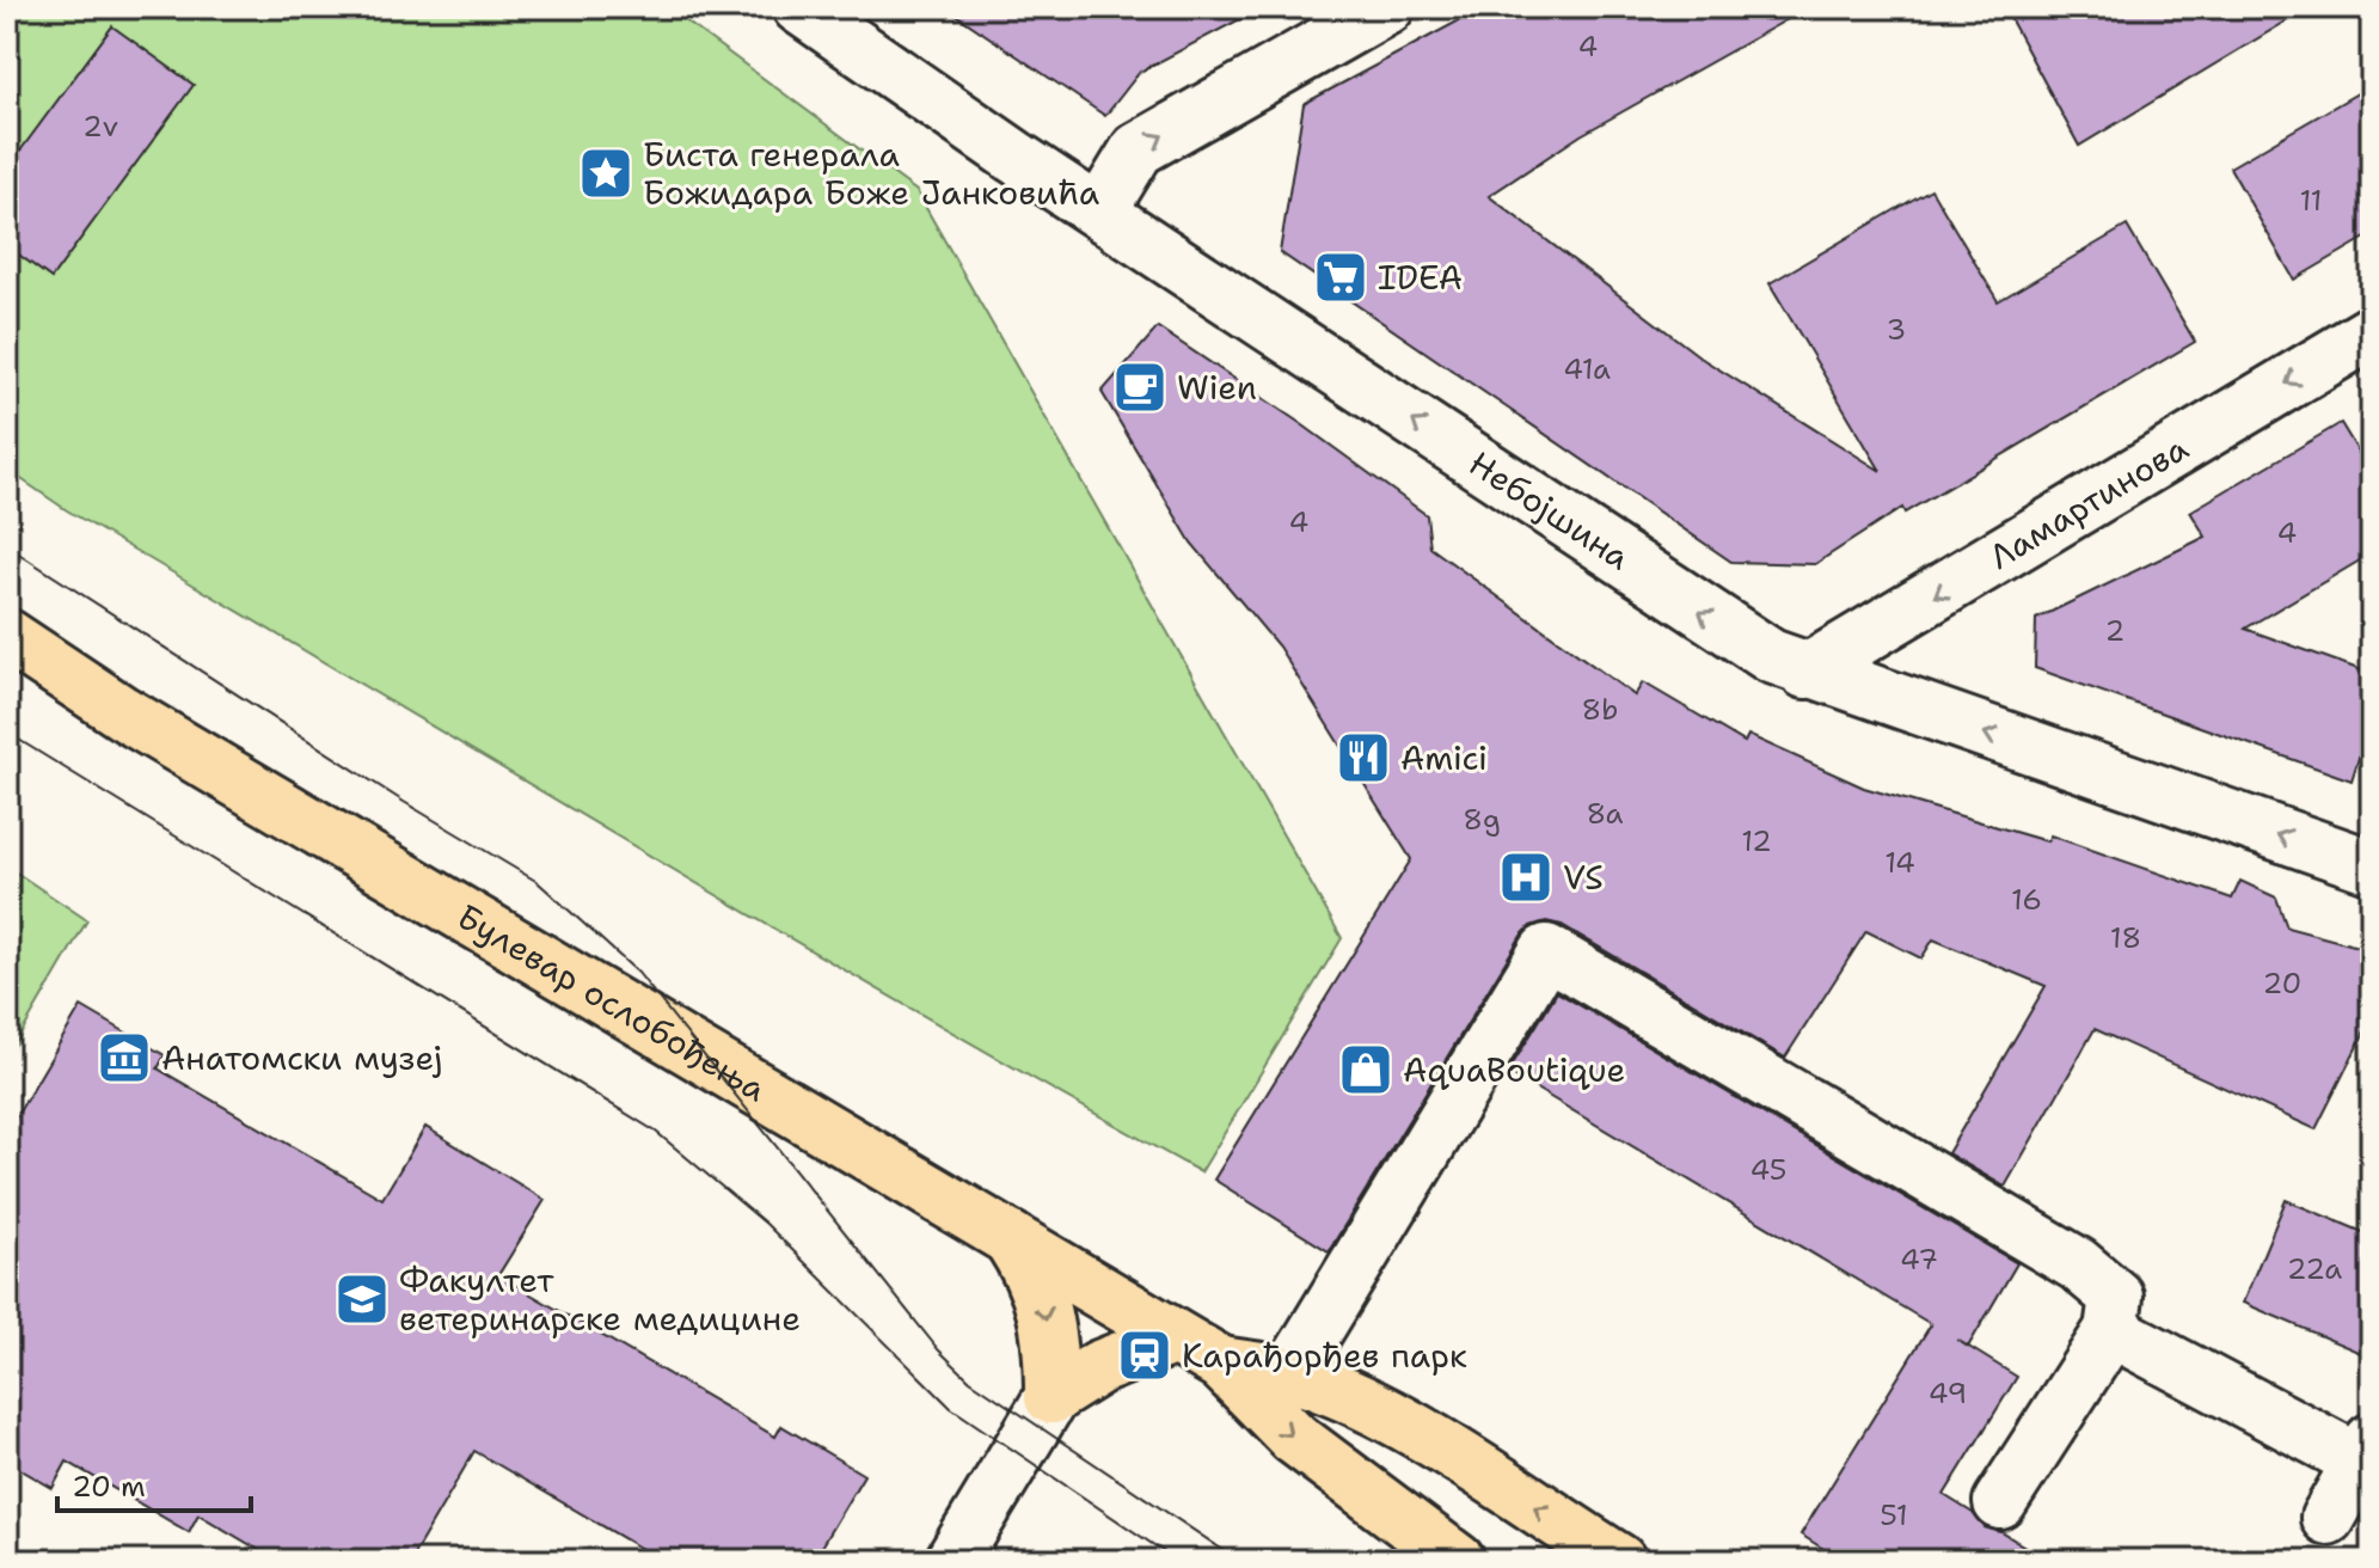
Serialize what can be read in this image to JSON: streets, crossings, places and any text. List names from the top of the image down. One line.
{"streets":{"main road":["Булевар ослобођења"],"street":["Ламартинова","Небојшина"]},"crossings":[["Ламартинова","Небојшина"]],"one_way":["Ламартинова","Небојшина"],"places":{"place":["Биста генерала Божидара Боже Јанковића"],"supermarket":["IDEA"],"cafe":["Wien"],"restaurant":["Amici"],"hospital":["VS"],"museum":["Анатомски музеј"],"shop":["AquaBoutique"],"school or university":["Факултет ветеринарске медицине"],"station":["Карађорђев парк"]},"house_numbers":["4","2v","11","3","41a","4","4","2","8b","8a","8g","12","14","16","18","20","45","47","22a","49","51"],"scale_bar":"20 m"}
